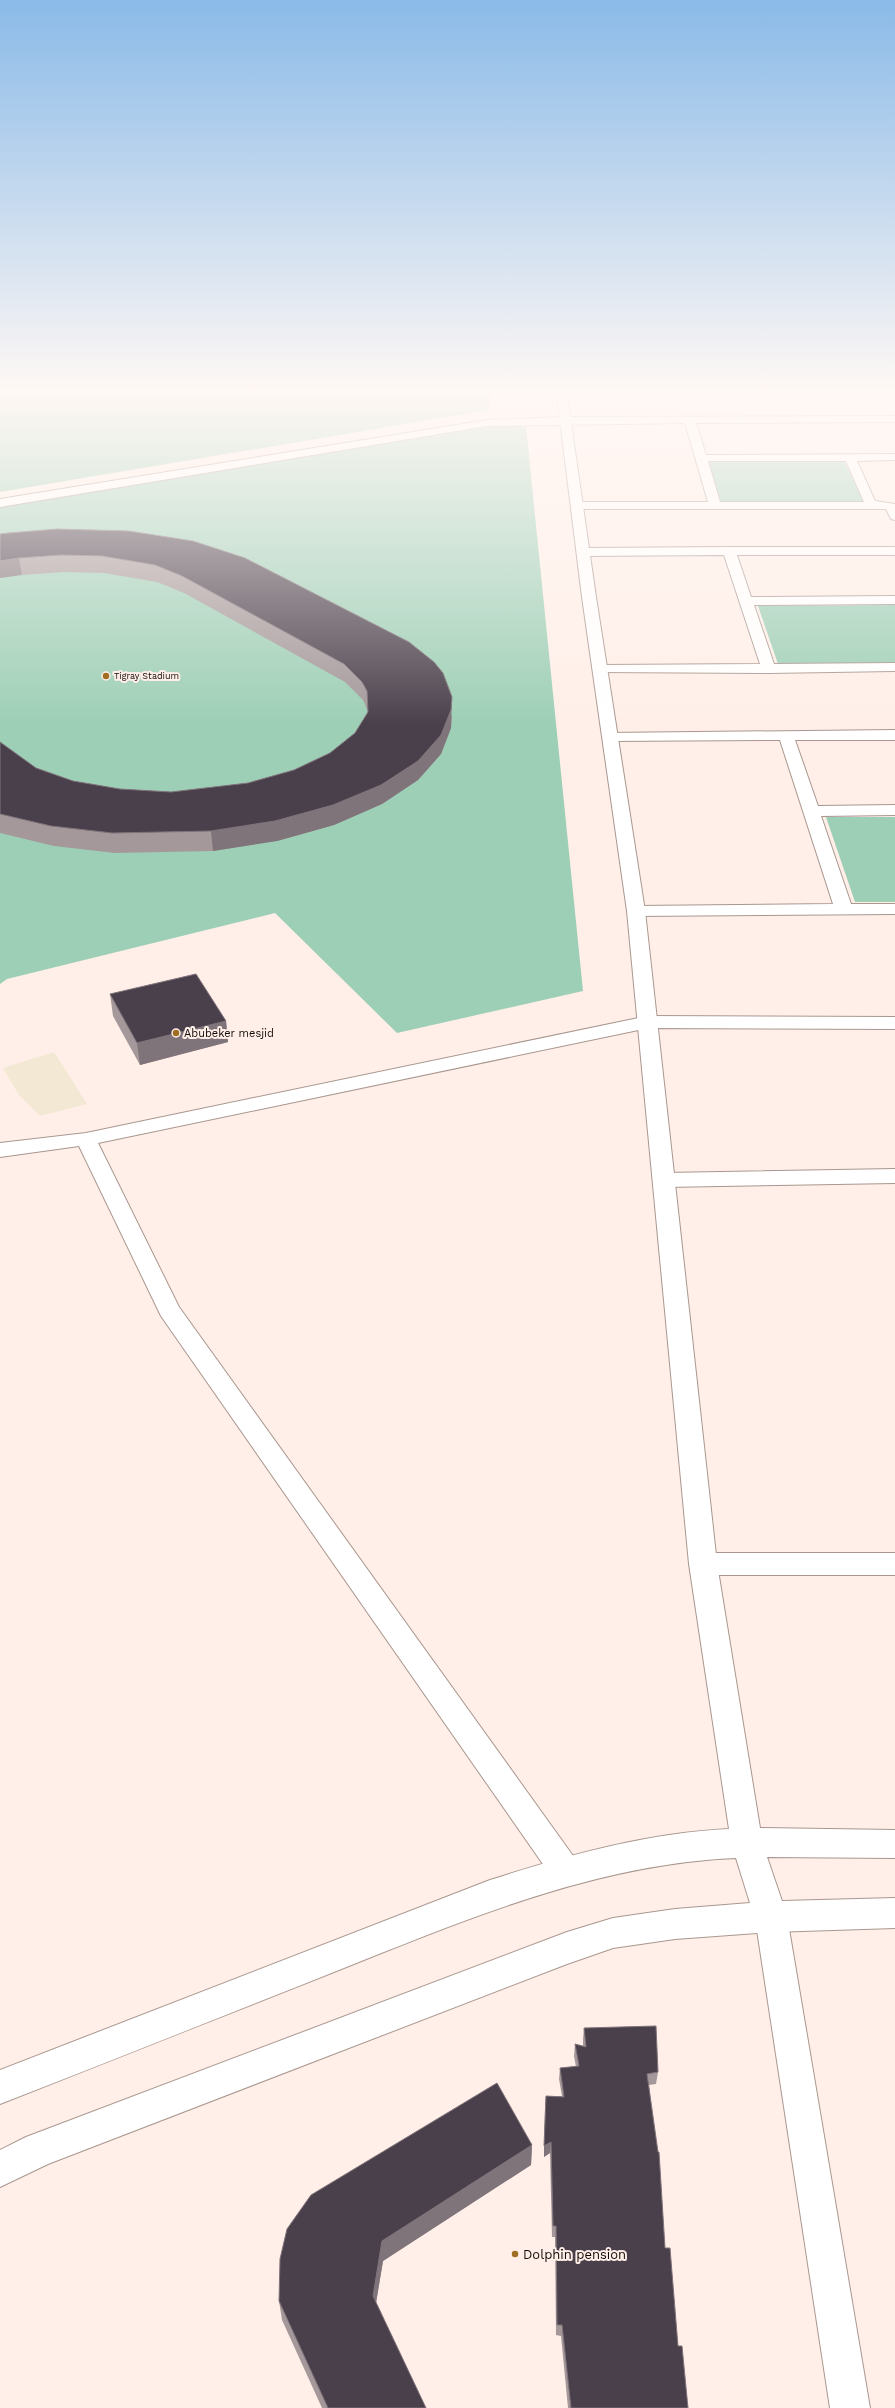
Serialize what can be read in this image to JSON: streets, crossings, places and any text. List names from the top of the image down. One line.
{"places":["Tigray Stadium","Abubeker mesjid","Dolphin pension"]}
